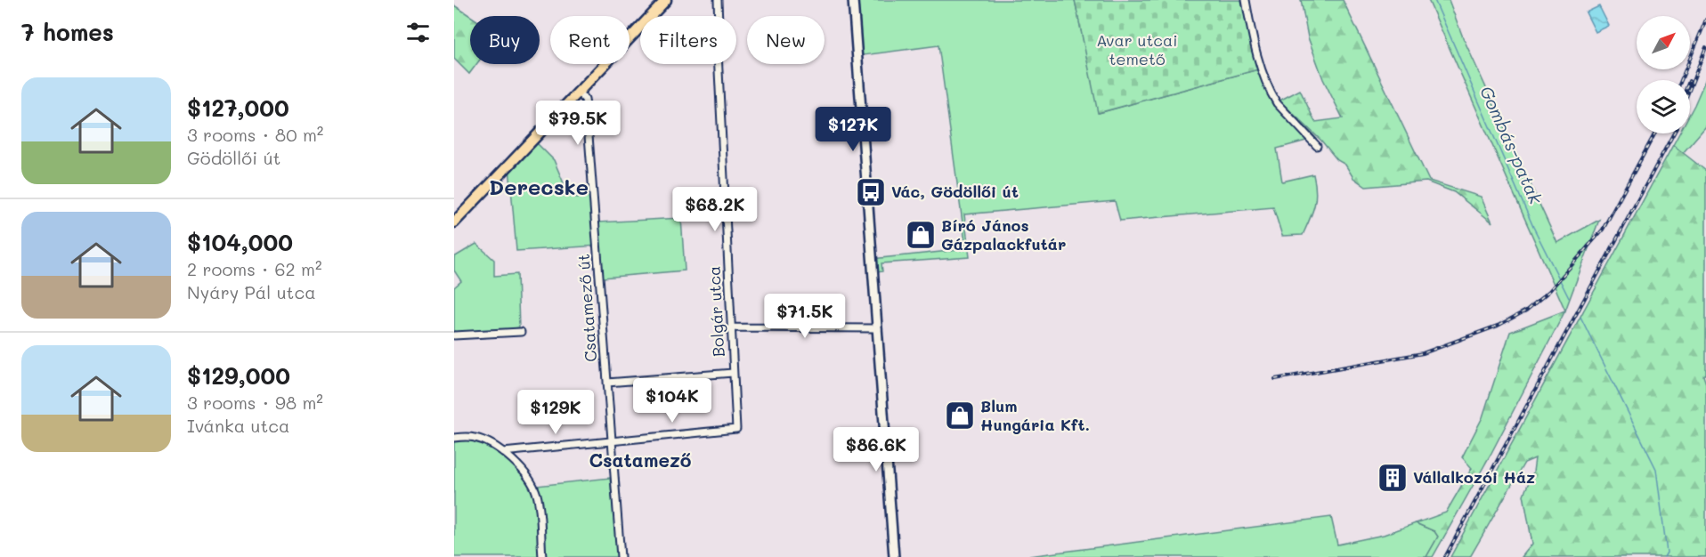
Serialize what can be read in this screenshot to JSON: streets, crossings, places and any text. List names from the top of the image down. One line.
{"streets":{"street":["Csatamező út","Bolgár utca"]},"crossings":[["Csatamező út","Bolgár utca"]],"districts":["Derecske","Csatamező"],"water":["Gombás-patak"],"parks":["Avar utcai temető"],"places":{"bus stop":["Vác, Gödöllői út"],"shop":["Bíró János Gázpalackfutár","Blum Hungária Kft."],"building":["Vállalkozói Ház"]},"north":"top right","page":{"heading":"7 homes","chip":["Buy","Rent","Filters","New"],"list":[{"name":"$127,000","note":"3 rooms · 80 m² · Gödöllői út"},{"name":"$104,000","note":"2 rooms · 62 m² · Nyáry Pál utca"},{"name":"$129,000","note":"3 rooms · 98 m² · Ivánka utca"}],"price":["$79.5K","$127K","$68.2K","$71.5K","$104K","$129K","$86.6K"]}}
